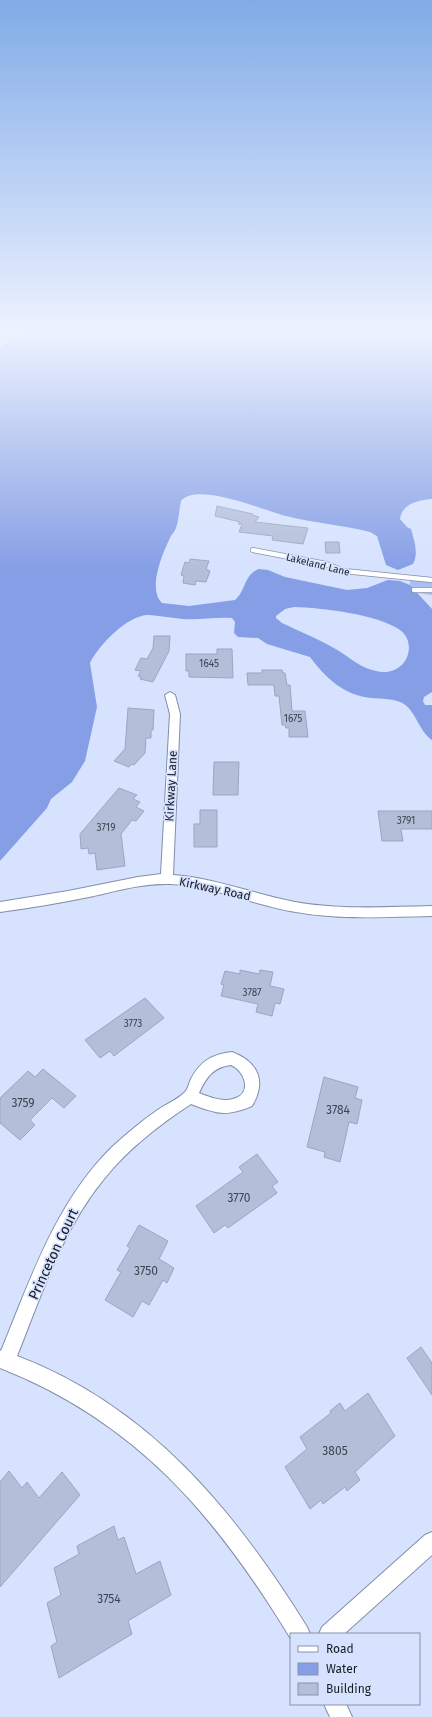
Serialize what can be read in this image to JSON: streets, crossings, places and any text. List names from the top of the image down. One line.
{"streets":{"street":["Kirkway Lane","Kirkway Road","Princeton Court"],"lane":["Lakeland Lane"]},"crossings":[["Kirkway Lane","Kirkway Road"]],"house_numbers":["1645","1675","3791","3719","3787","3773","3759","3784","3770","3750","3805","3754"],"legend":["Road","Water","Building"]}
